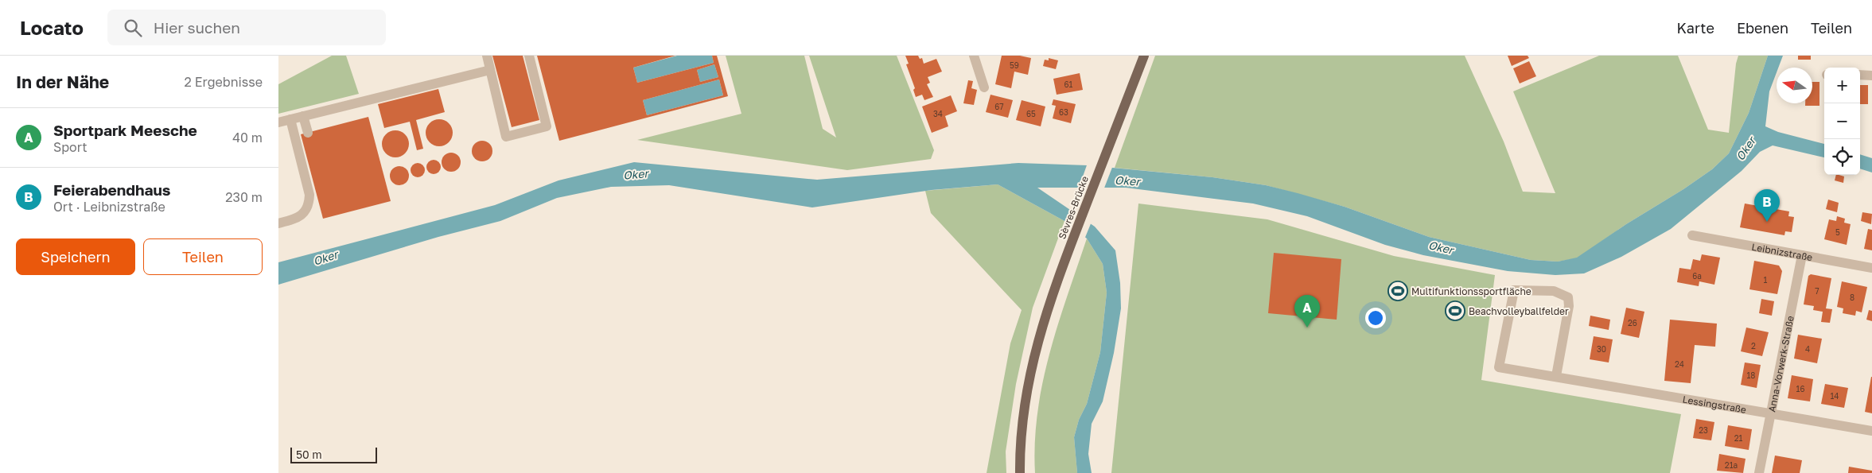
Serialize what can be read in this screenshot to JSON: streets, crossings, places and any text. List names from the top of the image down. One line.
{"streets":{"main road":["Sèvres-Brücke"],"street":["Leibnizstraße","Anna-Vorwerk-Straße","Lessingstraße"]},"crossings":[["Leibnizstraße","Anna-Vorwerk-Straße"],["Anna-Vorwerk-Straße","Lessingstraße"]],"water":["Oker"],"places":{"sports":["Multifunktionssportfläche","Beachvolleyballfelder"]},"house_numbers":["59","61","67","63","34","65","5","6a","1","7","8","26","2","30","4","24","18","16","14","23","21","21a"],"scale_bar":"50 m","north":"left","page":{"header":"Locato","search":"Hier suchen","nav":["Karte","Ebenen","Teilen"],"heading":["In der Nähe","2 Ergebnisse"],"map_buttons":["+","−"],"list":[{"mark":"A","name":"Sportpark Meesche","note":"Sport","value":"40 m"},{"mark":"B","name":"Feierabendhaus","note":"Ort · Leibnizstraße","value":"230 m"}],"pins":["B","A"],"buttons":["Speichern","Teilen"],"scale":"50 m"}}
